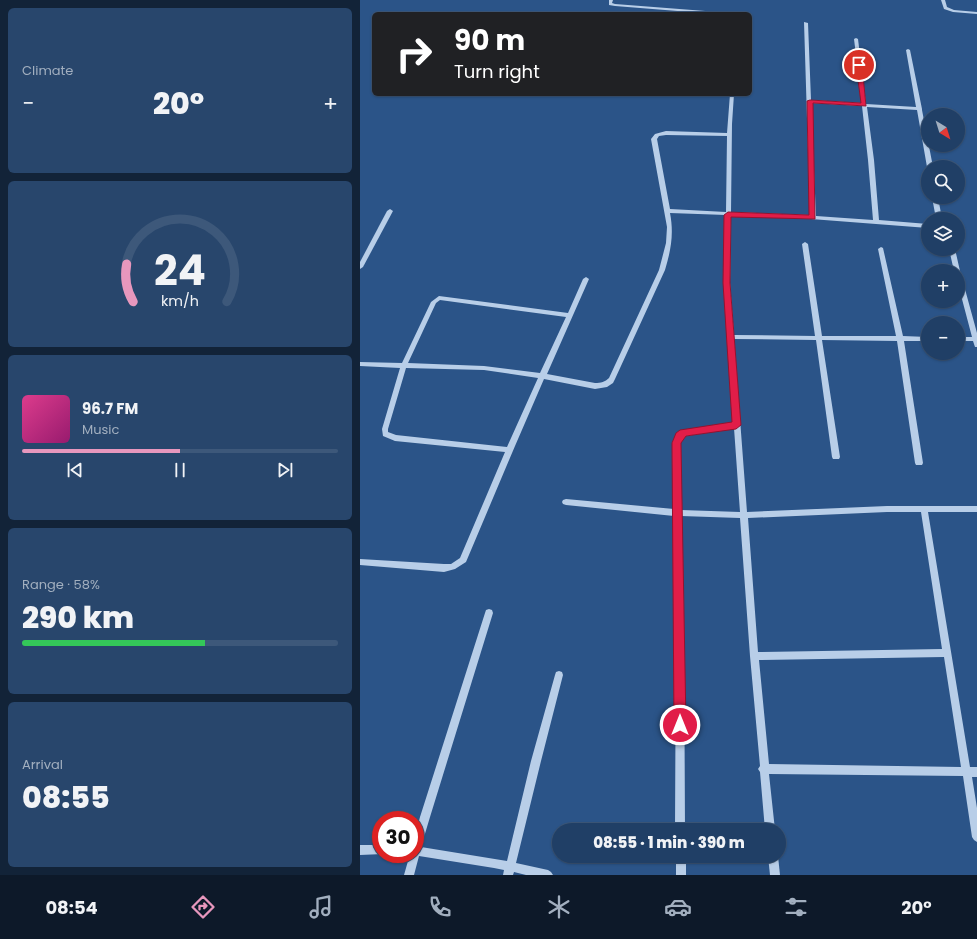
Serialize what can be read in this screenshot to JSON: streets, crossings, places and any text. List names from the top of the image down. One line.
{"north":"bottom right","page":{"tile":["Climate",["Range · 58%","290 km"],["Arrival","08:55"]],"turn":["90 m","Turn right"],"heat":["−","20°","+"],"map_buttons":["+","−"],"song":["96.7 FM","Music"],"limit":"30","trip":"08:55 · 1 min · 390 m","tabs":["08:54","20°"],"gauge":["24","km/h"]}}
